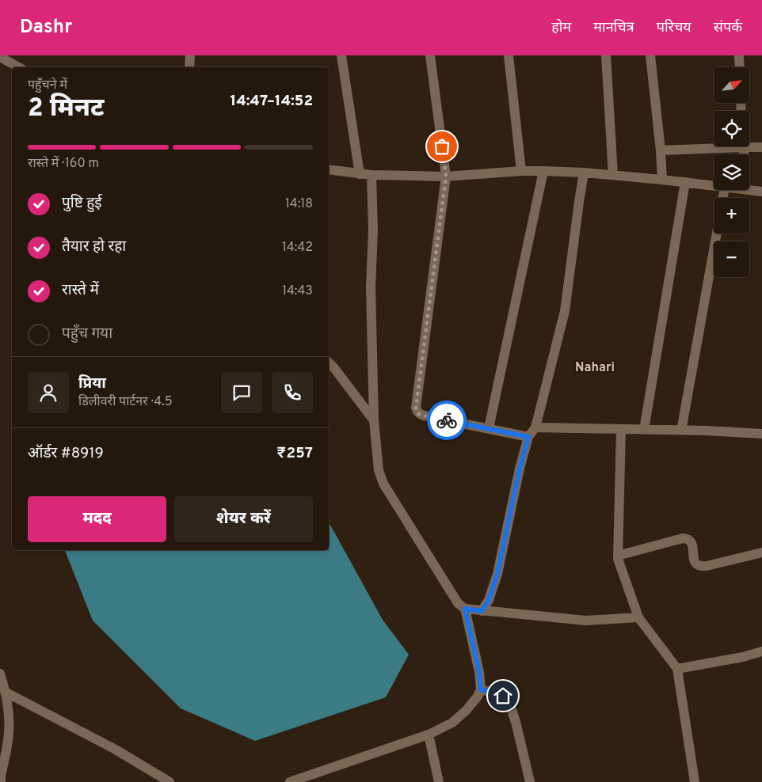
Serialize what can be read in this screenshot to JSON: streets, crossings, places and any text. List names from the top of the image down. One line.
{"districts":["Nahari"],"north":"top right","page":{"header":"Dashr","nav":["होम","मानचित्र","परिचय","संपर्क"],"map_buttons":["+","−"],"heading":["2 मिनट","पहुँचने में","14:47–14:52"],"panel":["प्रिया","डिलीवरी पार्टनर · 4.5","ऑर्डर #8919","₹257"],"bar":"रास्ते में · 160 m","list":[["पुष्टि हुई","14:18"],["तैयार हो रहा","14:42"],["रास्ते में","14:43"],"पहुँच गया"],"buttons":["मदद","शेयर करें"]}}
